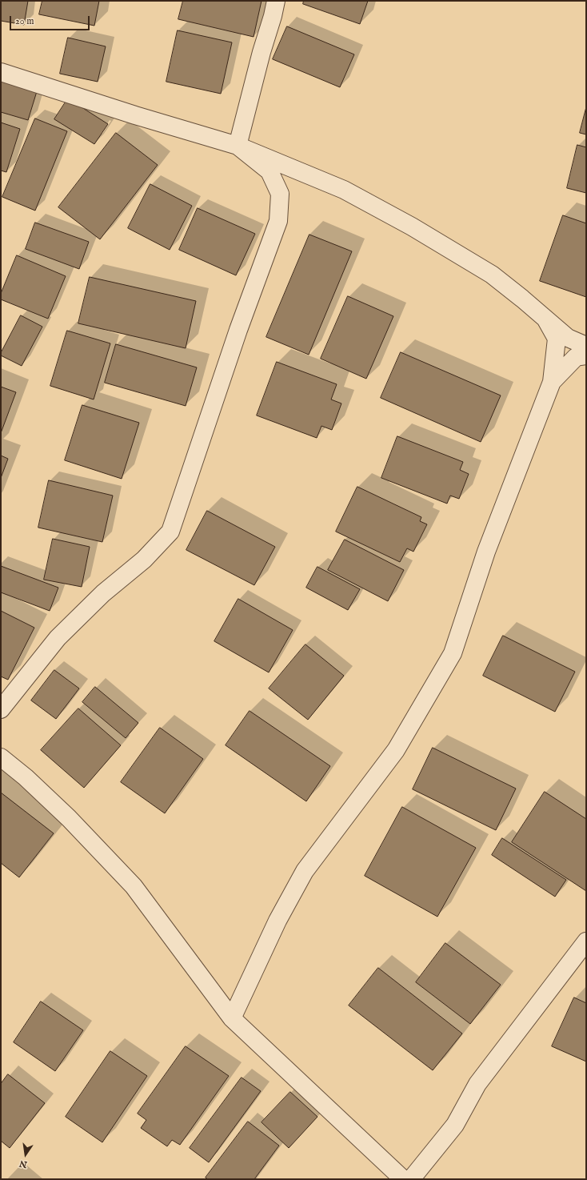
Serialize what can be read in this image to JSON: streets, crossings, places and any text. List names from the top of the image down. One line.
{"scale_bar":"20 m","north":"bottom"}
